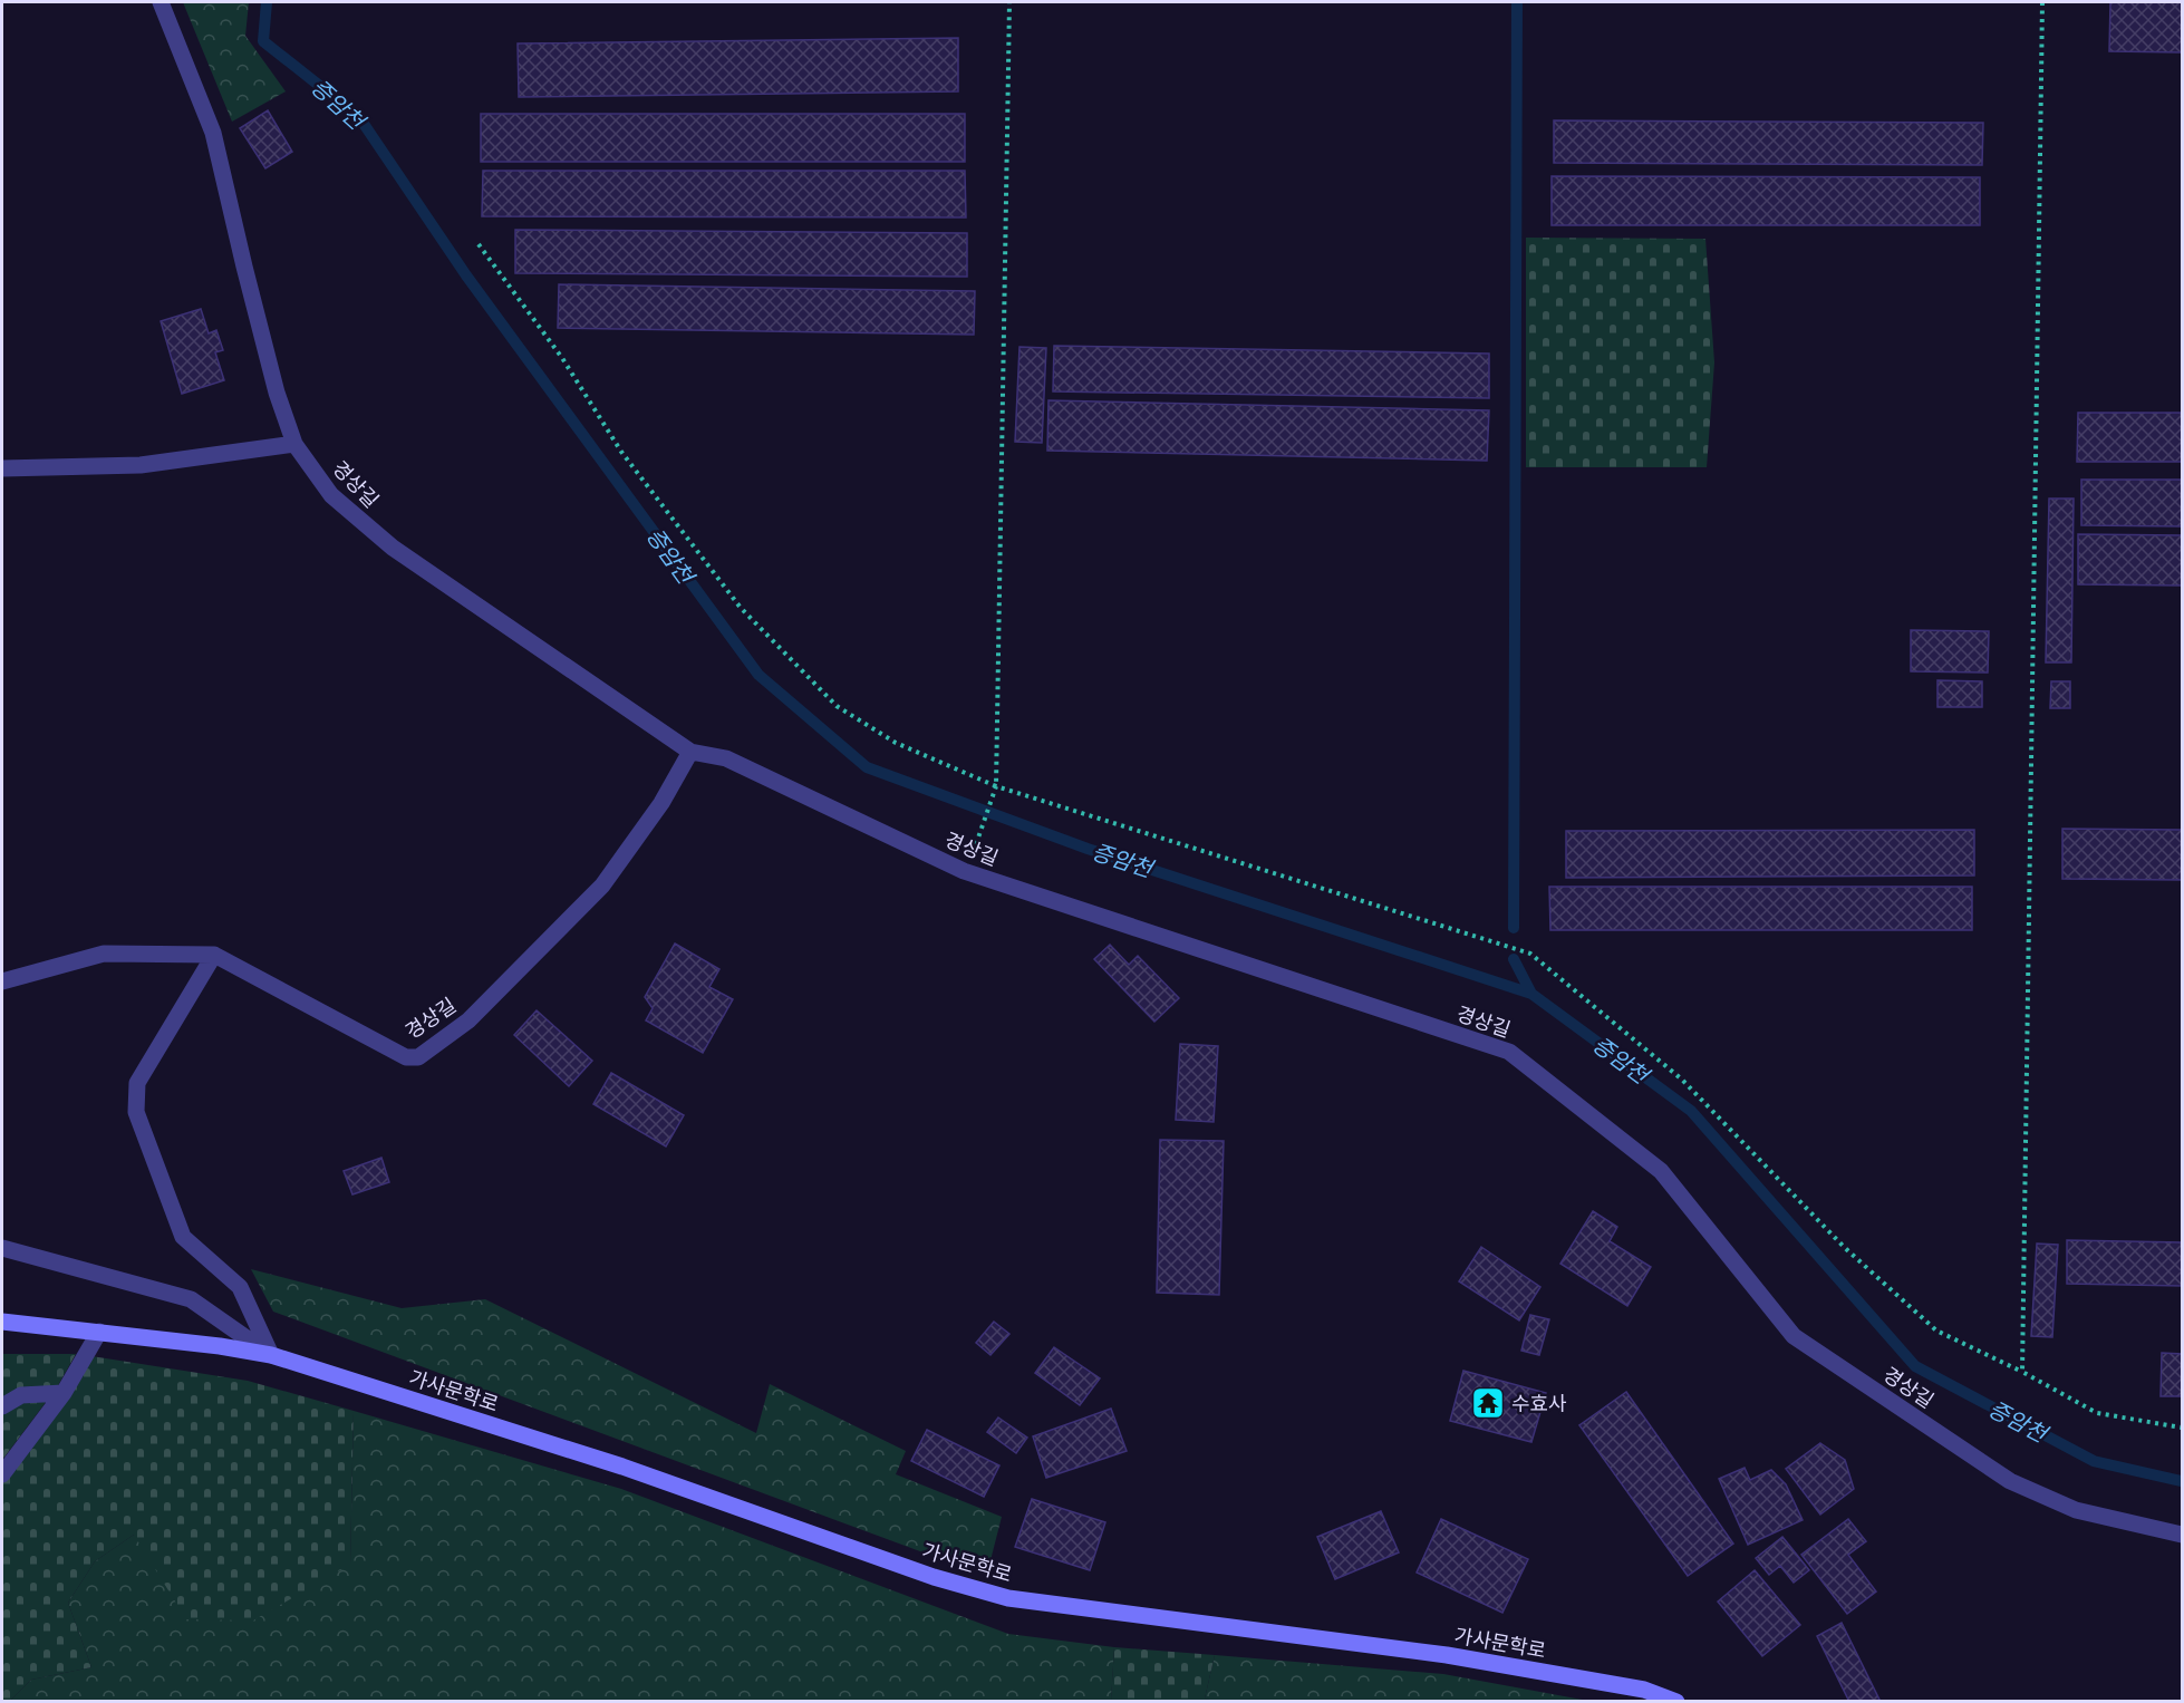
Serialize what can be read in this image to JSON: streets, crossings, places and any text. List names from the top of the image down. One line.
{"streets":{"main road":["가사문학로"],"street":["경상길"]},"water":["증암천"],"places":{"temple":["수효사"]}}
